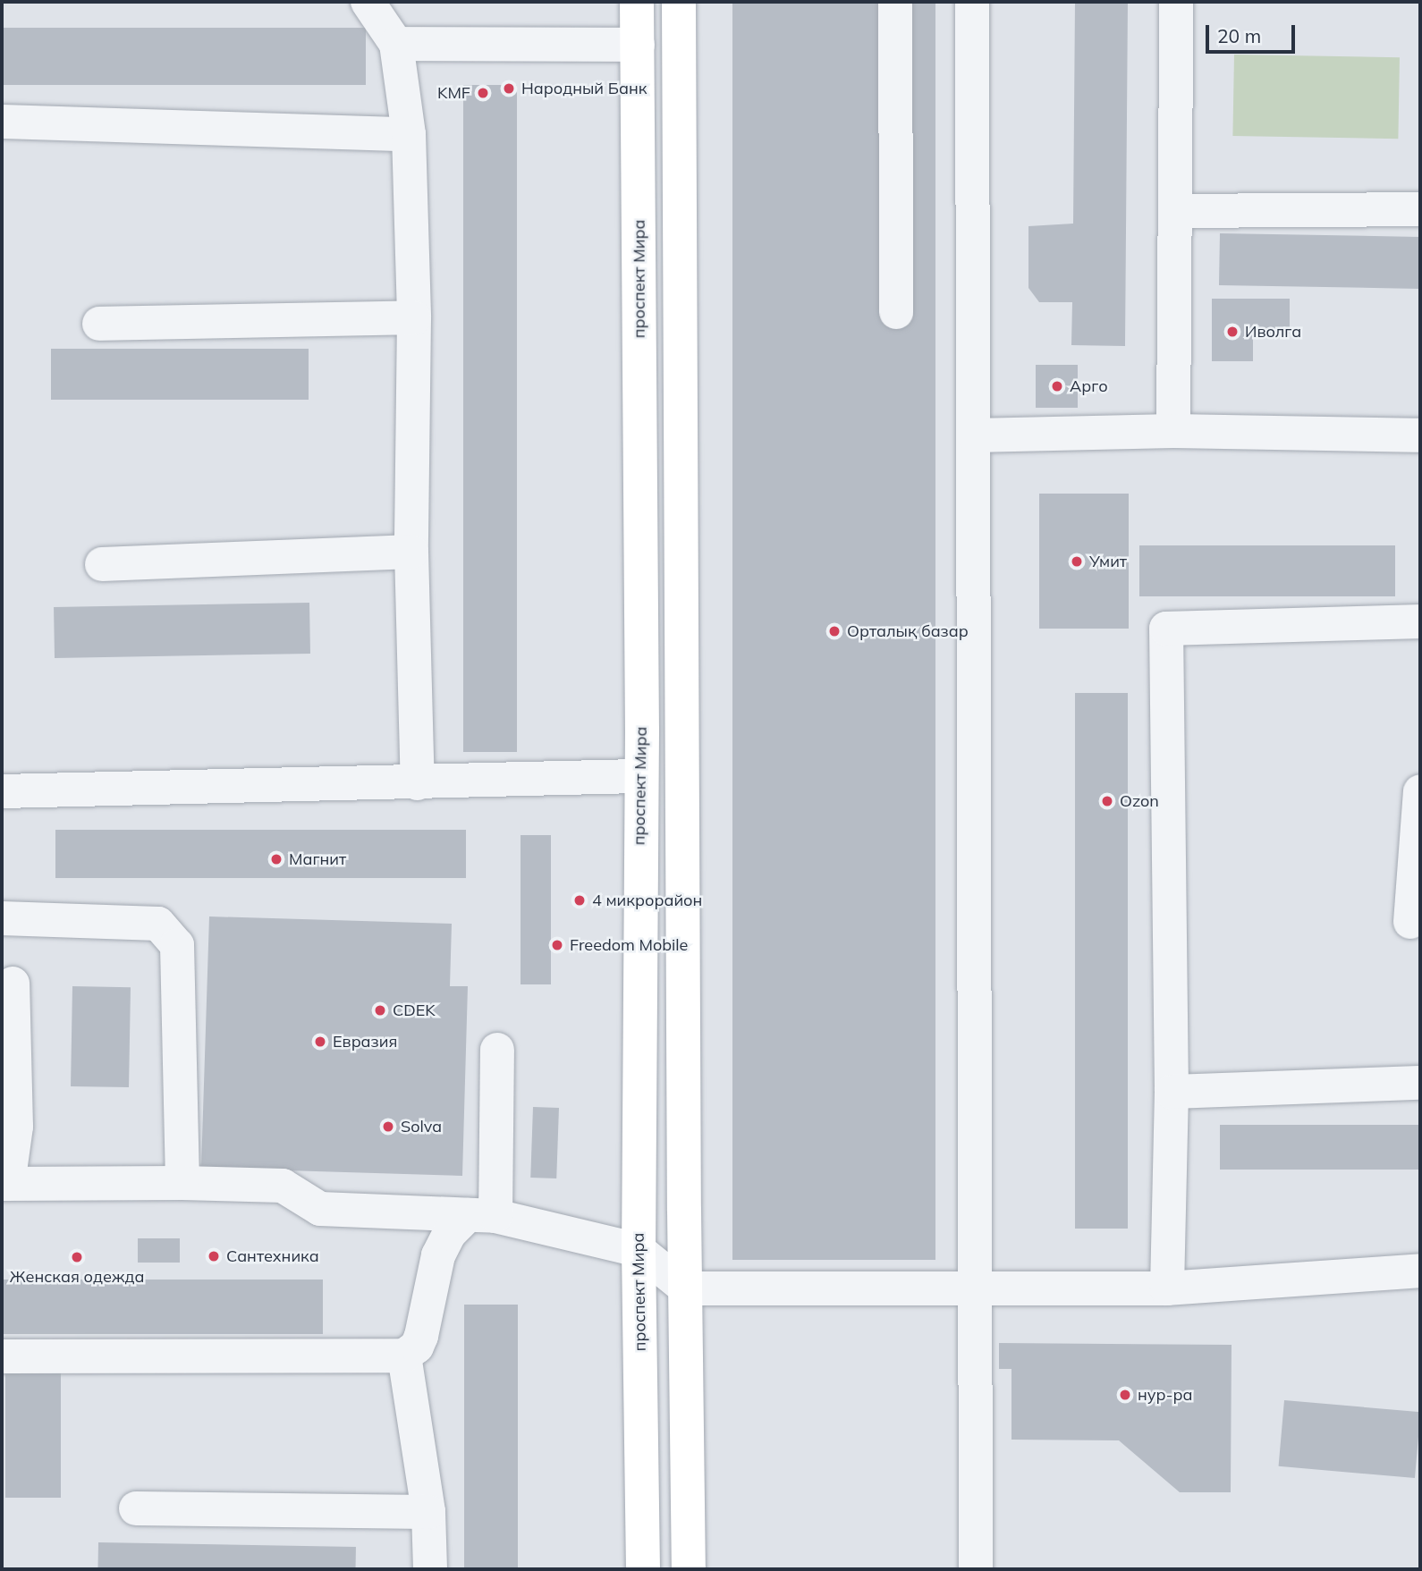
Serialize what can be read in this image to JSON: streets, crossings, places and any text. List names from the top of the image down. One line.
{"streets":{"main road":["проспект Мира"]},"places":["Народный Банк","KMF","Иволга","Арго","Умит","Орталық базар","Ozon","Магнит","4 микрорайон","Freedom Mobile","CDEK","Евразия","Solva","Сантехника","Женская одежда","нур-ра"],"scale_bar":"20 m"}
